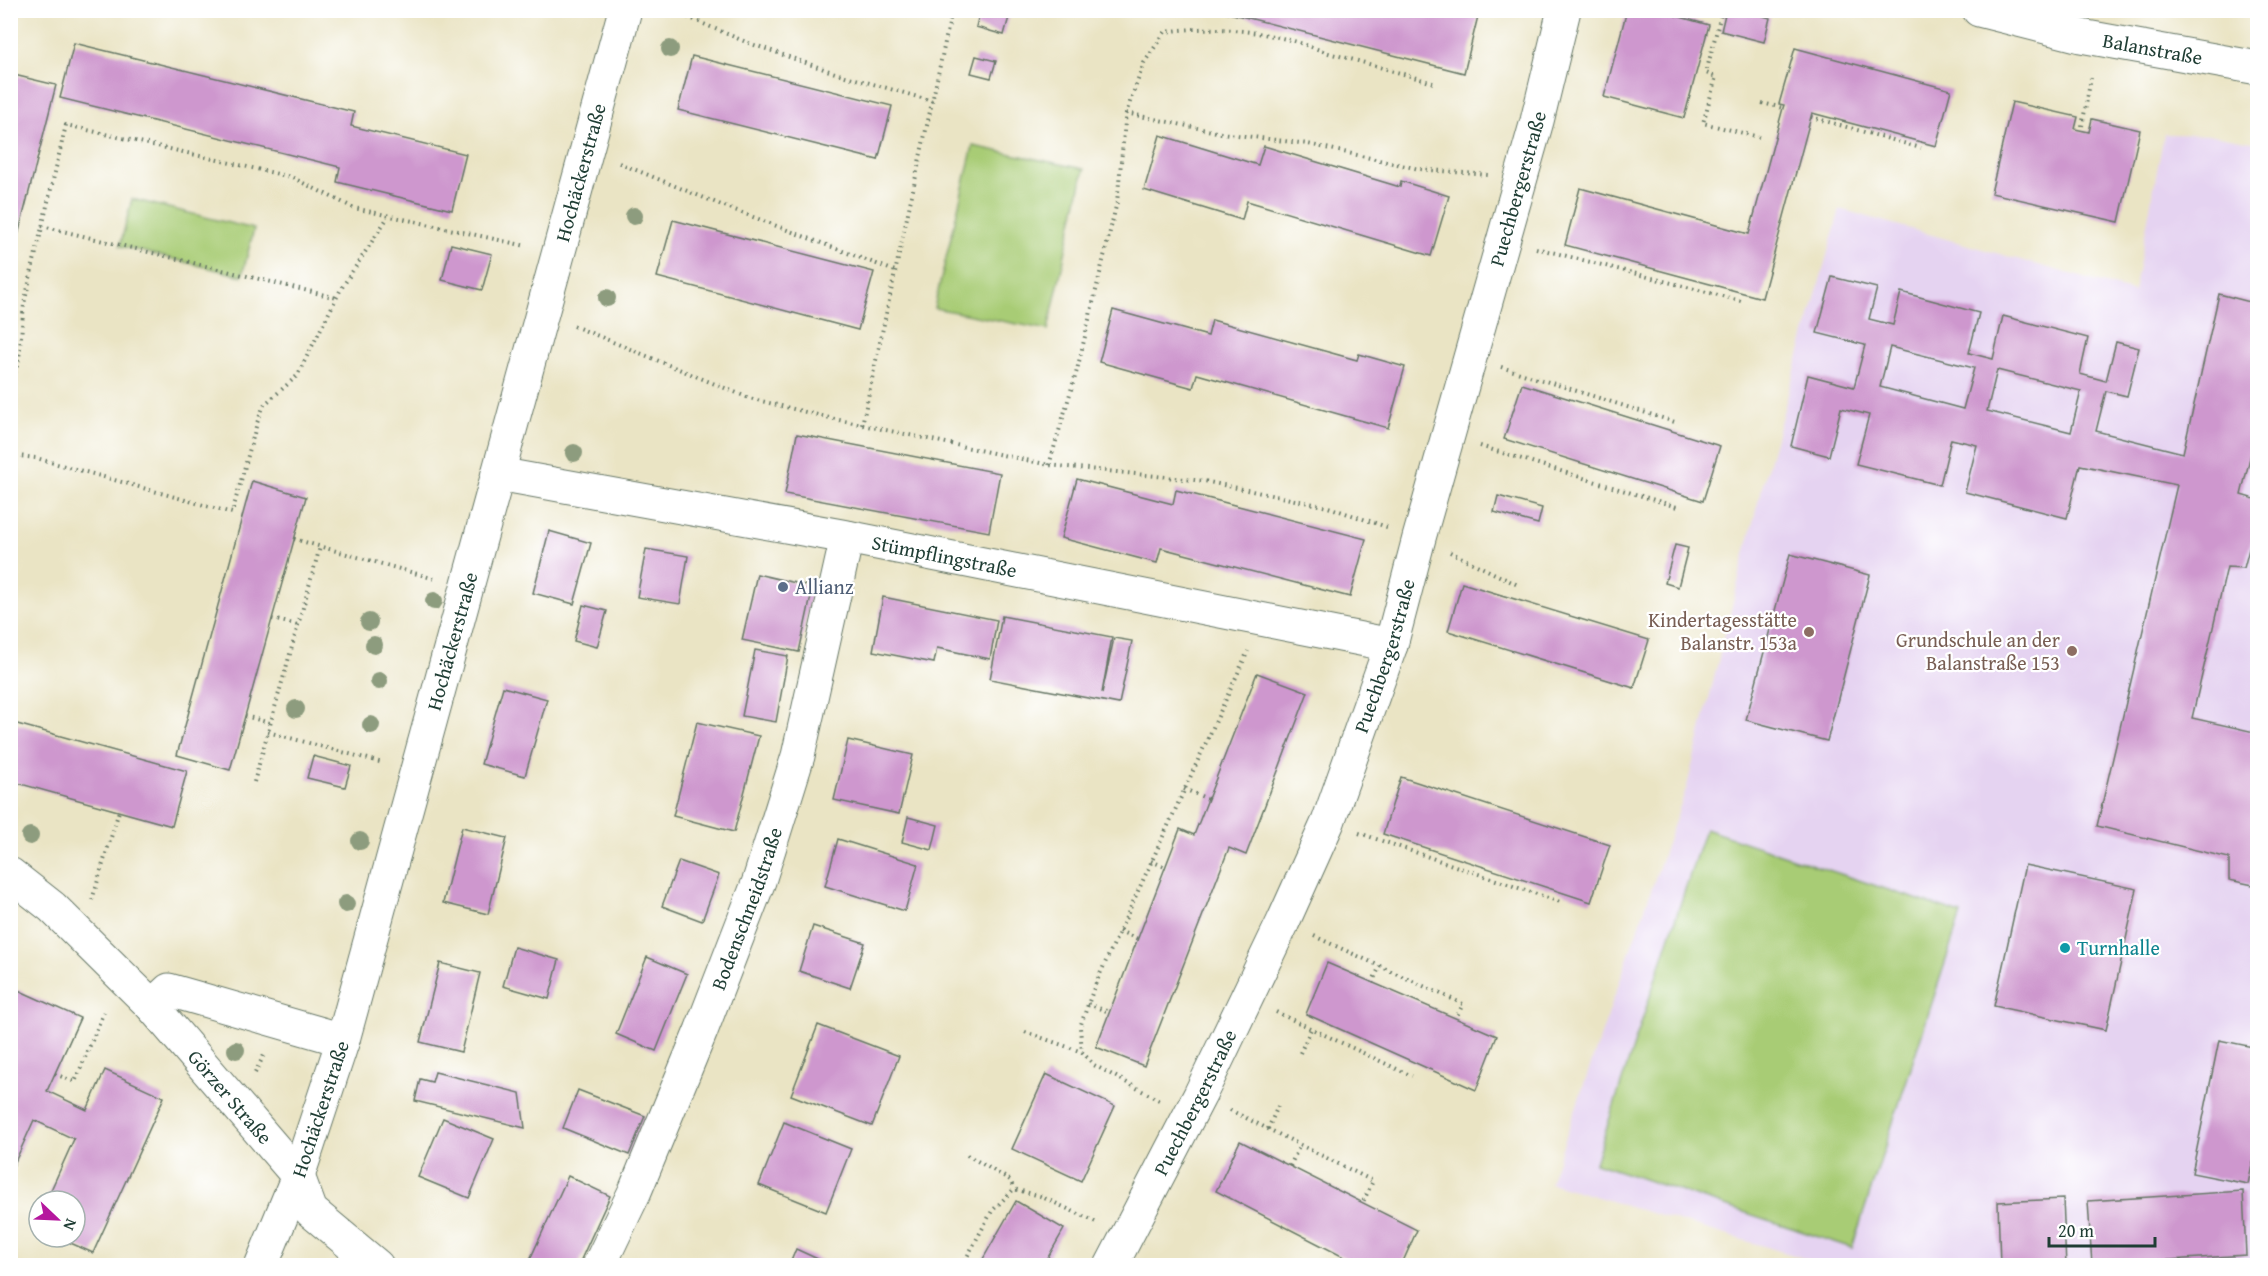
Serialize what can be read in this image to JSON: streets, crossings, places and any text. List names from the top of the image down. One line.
{"streets":{"street":["Balanstraße","Hochäckerstraße","Puechbergerstraße","Stümpflingstraße","Bodenschneidstraße","Görzer Straße"]},"crossings":[["Hochäckerstraße","Stümpflingstraße"],["Hochäckerstraße","Görzer Straße"],["Puechbergerstraße","Stümpflingstraße"],["Stümpflingstraße","Bodenschneidstraße"]],"places":["Allianz","Kindertagesstätte Balanstr. 153a","Grundschule an der Balanstraße 153","Turnhalle"],"scale_bar":"20 m","north":"bottom right"}
